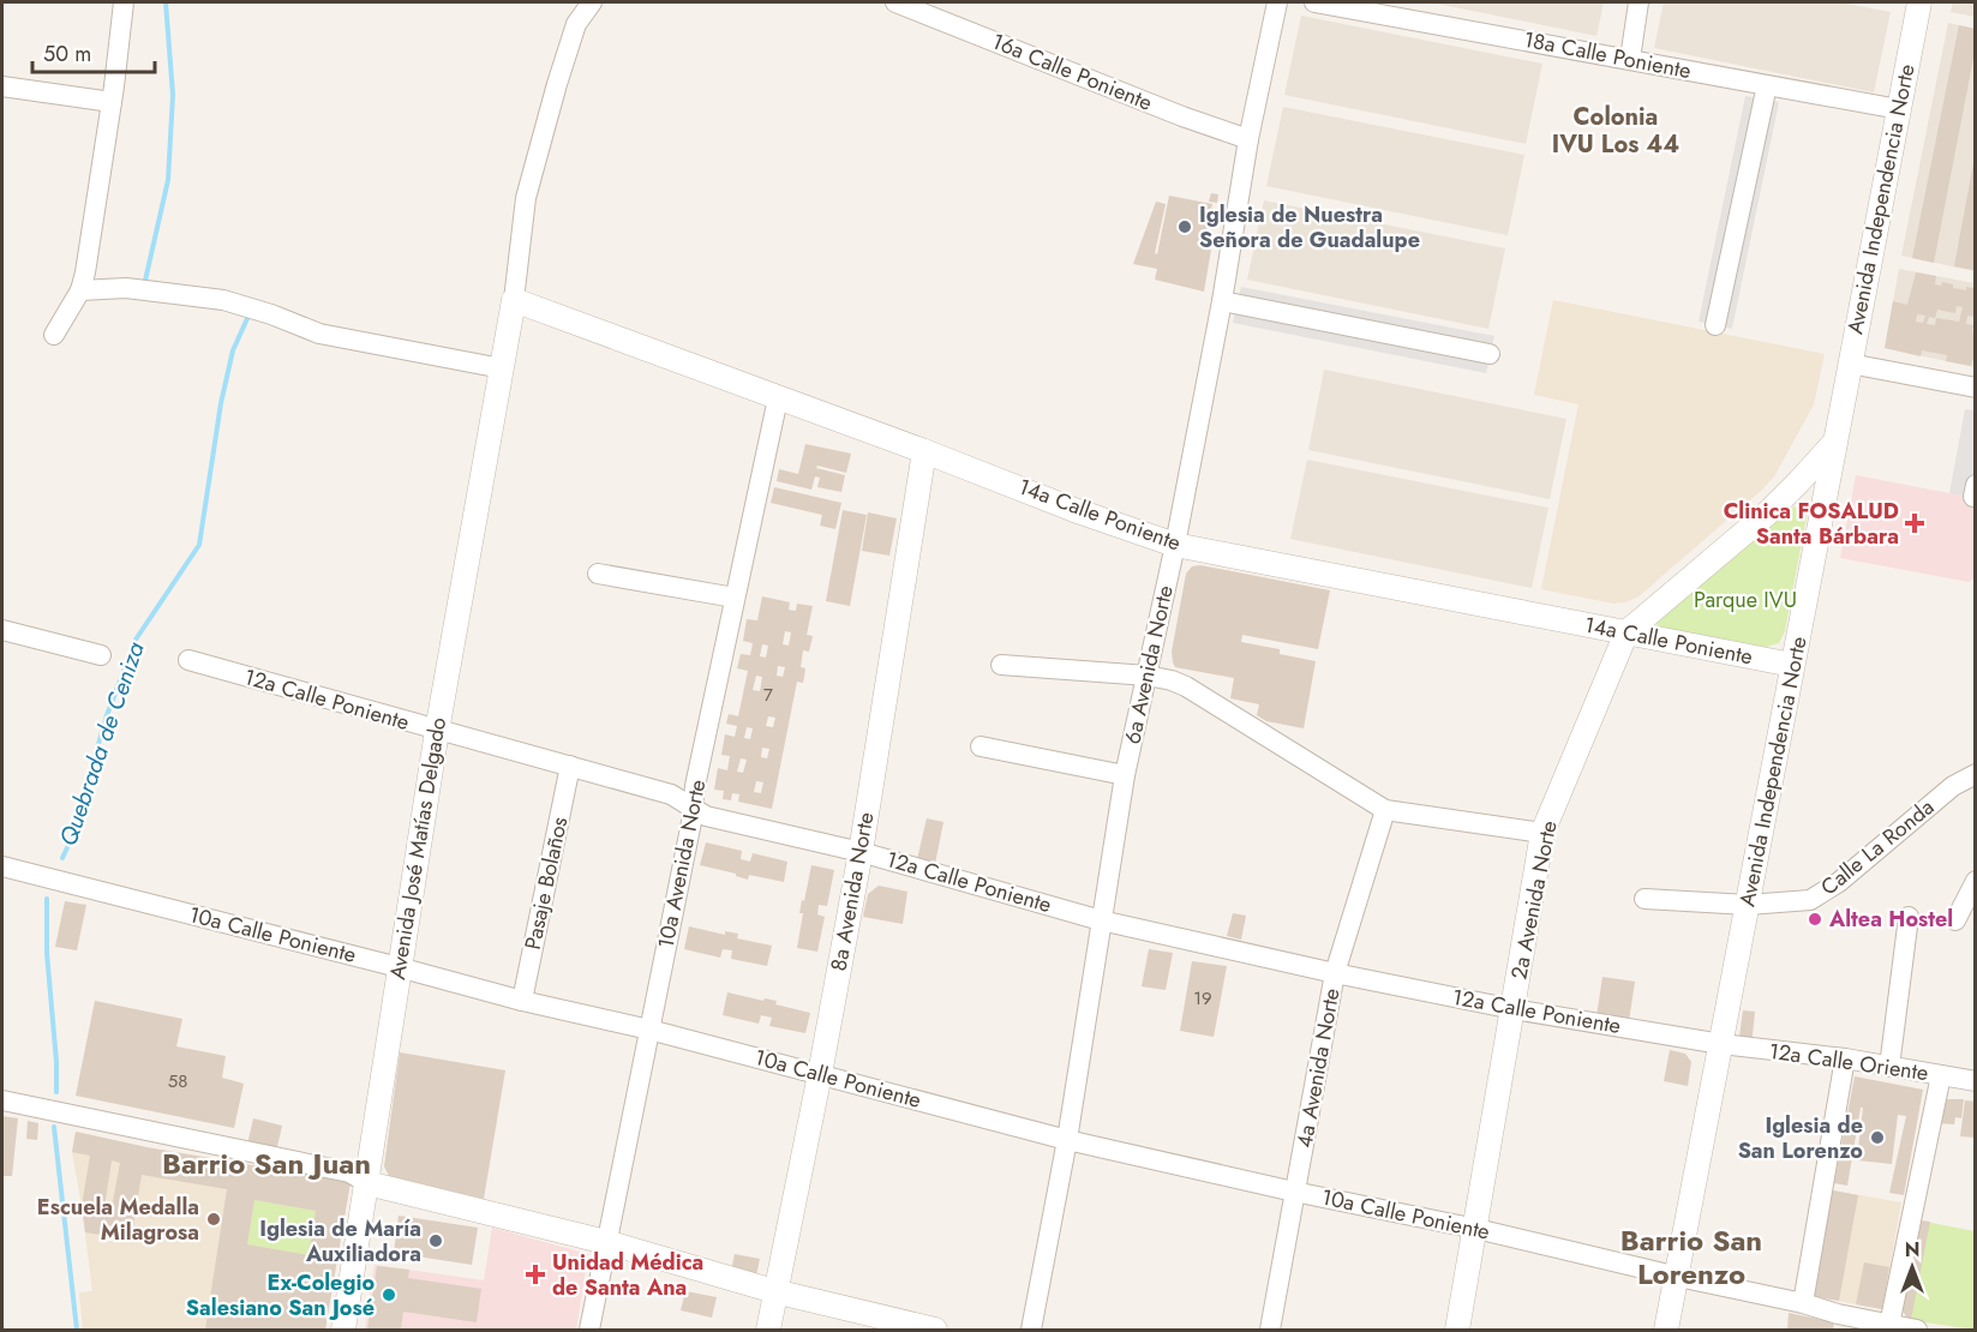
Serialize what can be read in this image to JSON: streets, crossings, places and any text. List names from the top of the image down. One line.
{"streets":{"street":["18a Calle Poniente","16a Calle Poniente","Avenida Independencia Norte","14a Calle Poniente","6a Avenida Norte","12a Calle Poniente","Calle La Ronda","Avenida José Matías Delgado","10a Avenida Norte","Pasaje Bolaños","8a Avenida Norte","2a Avenida Norte","10a Calle Poniente","12a Calle Oriente","4a Avenida Norte"]},"crossings":[["18a Calle Poniente","Avenida Independencia Norte"],["16a Calle Poniente","6a Avenida Norte"],["Avenida Independencia Norte","14a Calle Poniente"],["Avenida Independencia Norte","12a Calle Poniente"],["Avenida Independencia Norte","Calle La Ronda"],["Avenida Independencia Norte","2a Avenida Norte"],["Avenida Independencia Norte","10a Calle Poniente"],["Avenida Independencia Norte","12a Calle Oriente"],["14a Calle Poniente","6a Avenida Norte"],["14a Calle Poniente","Avenida José Matías Delgado"],["14a Calle Poniente","10a Avenida Norte"],["14a Calle Poniente","8a Avenida Norte"],["14a Calle Poniente","2a Avenida Norte"],["6a Avenida Norte","12a Calle Poniente"],["6a Avenida Norte","10a Calle Poniente"],["12a Calle Poniente","Avenida José Matías Delgado"],["12a Calle Poniente","10a Avenida Norte"],["12a Calle Poniente","Pasaje Bolaños"],["12a Calle Poniente","8a Avenida Norte"],["12a Calle Poniente","2a Avenida Norte"],["12a Calle Poniente","12a Calle Oriente"],["12a Calle Poniente","4a Avenida Norte"],["Avenida José Matías Delgado","10a Calle Poniente"],["10a Avenida Norte","10a Calle Poniente"],["Pasaje Bolaños","10a Calle Poniente"],["8a Avenida Norte","10a Calle Poniente"],["2a Avenida Norte","10a Calle Poniente"],["10a Calle Poniente","4a Avenida Norte"]],"districts":["Colonia IVU Los 44","Barrio San Juan","Barrio San Lorenzo"],"water":["Quebrada de Ceniza"],"parks":["Parque IVU"],"places":{"other":["Iglesia de Nuestra Señora de Guadalupe","Altea Hostel","Iglesia de San Lorenzo","Escuela Medalla Milagrosa","Iglesia de María Auxiliadora","Ex-Colegio Salesiano San José"],"health":["Clinica FOSALUD Santa Bárbara","Unidad Médica de Santa Ana"]},"house_numbers":["7","19","58"],"scale_bar":"50 m","north":"top"}
